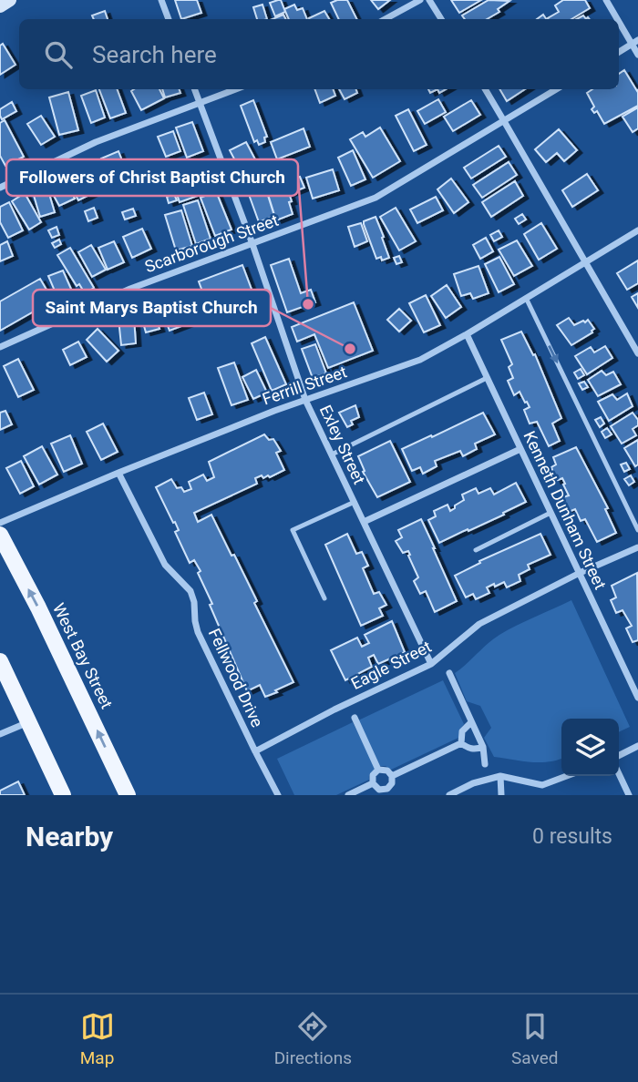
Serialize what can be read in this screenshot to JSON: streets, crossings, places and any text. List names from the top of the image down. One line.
{"streets":{"main road":["West Bay Street"],"street":["Scarborough Street","Ferrill Street","Exley Street","Kenneth Dunham Street","Eagle Street","Fellwood Drive"]},"crossings":[["Scarborough Street","Exley Street"],["Ferrill Street","Exley Street"],["Ferrill Street","Kenneth Dunham Street"],["Ferrill Street","Fellwood Drive"],["Exley Street","Eagle Street"],["Kenneth Dunham Street","Eagle Street"],["Eagle Street","Fellwood Drive"]],"places":["Followers of Christ Baptist Church","Saint Marys Baptist Church"],"page":{"search":"Search here","heading":["Nearby","0 results"],"nav":["Map","Directions","Saved"]}}
